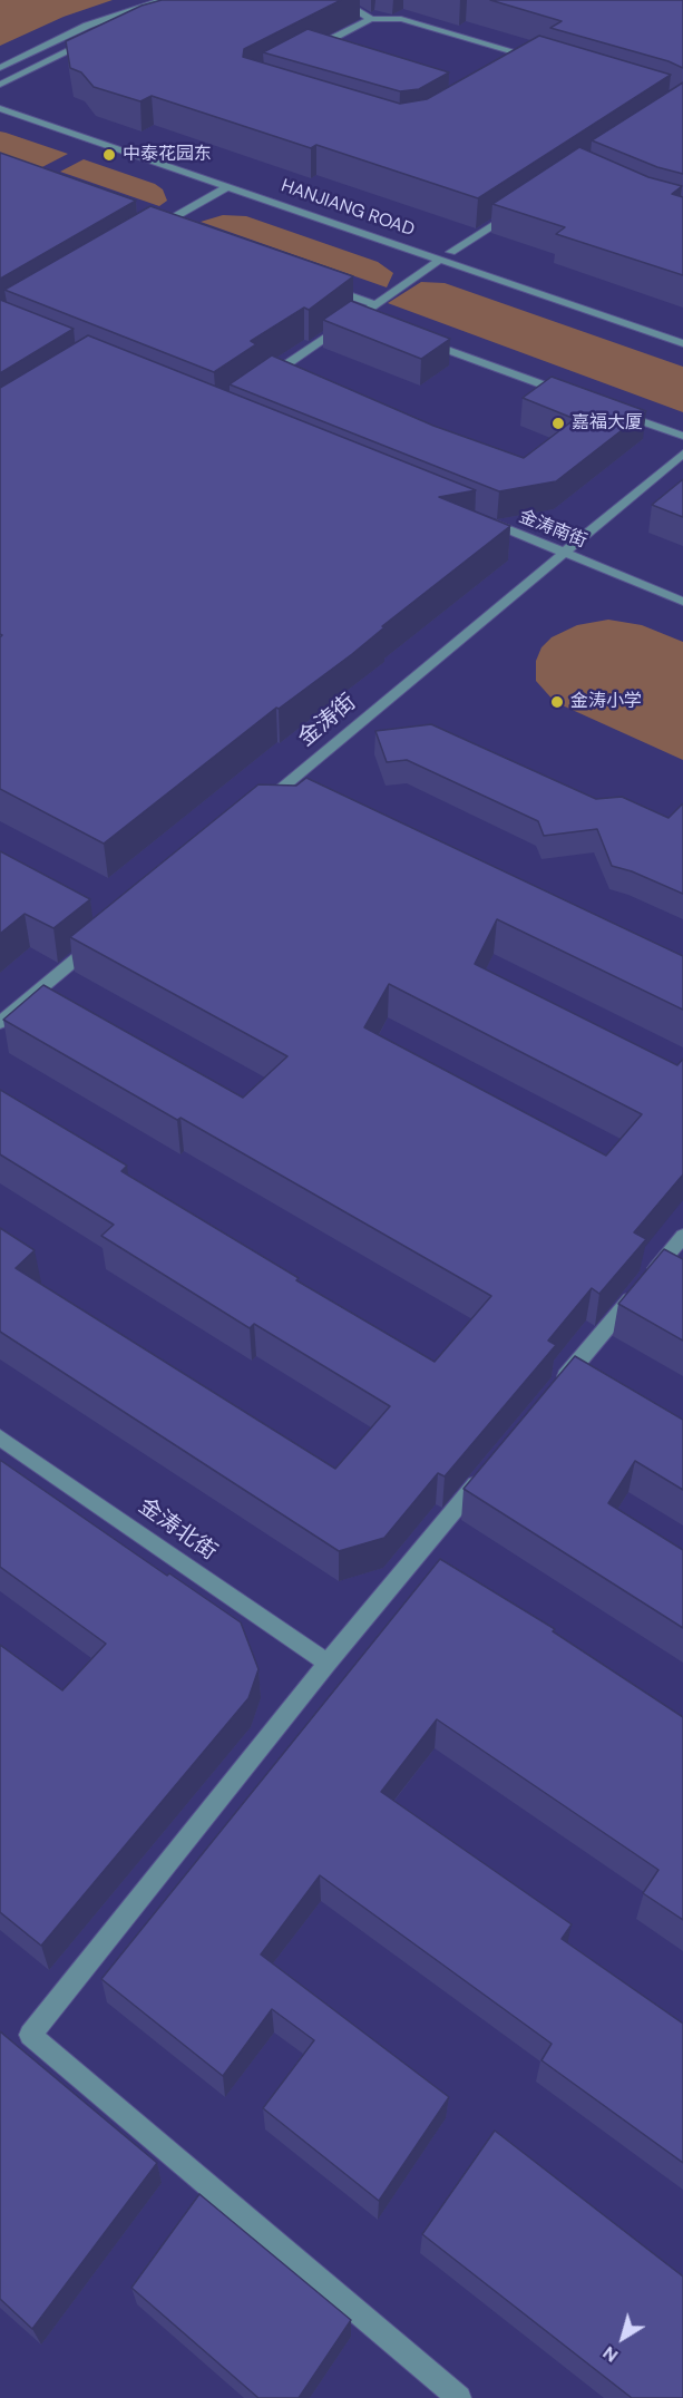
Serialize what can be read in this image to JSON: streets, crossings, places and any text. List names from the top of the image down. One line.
{"streets":{"street":["HANJIANG ROAD","金涛南街","金涛街","金涛北街"]},"crossings":[["金涛南街","金涛街"]],"places":["中泰花园东","嘉福大厦","金涛小学"],"north":"bottom left"}
